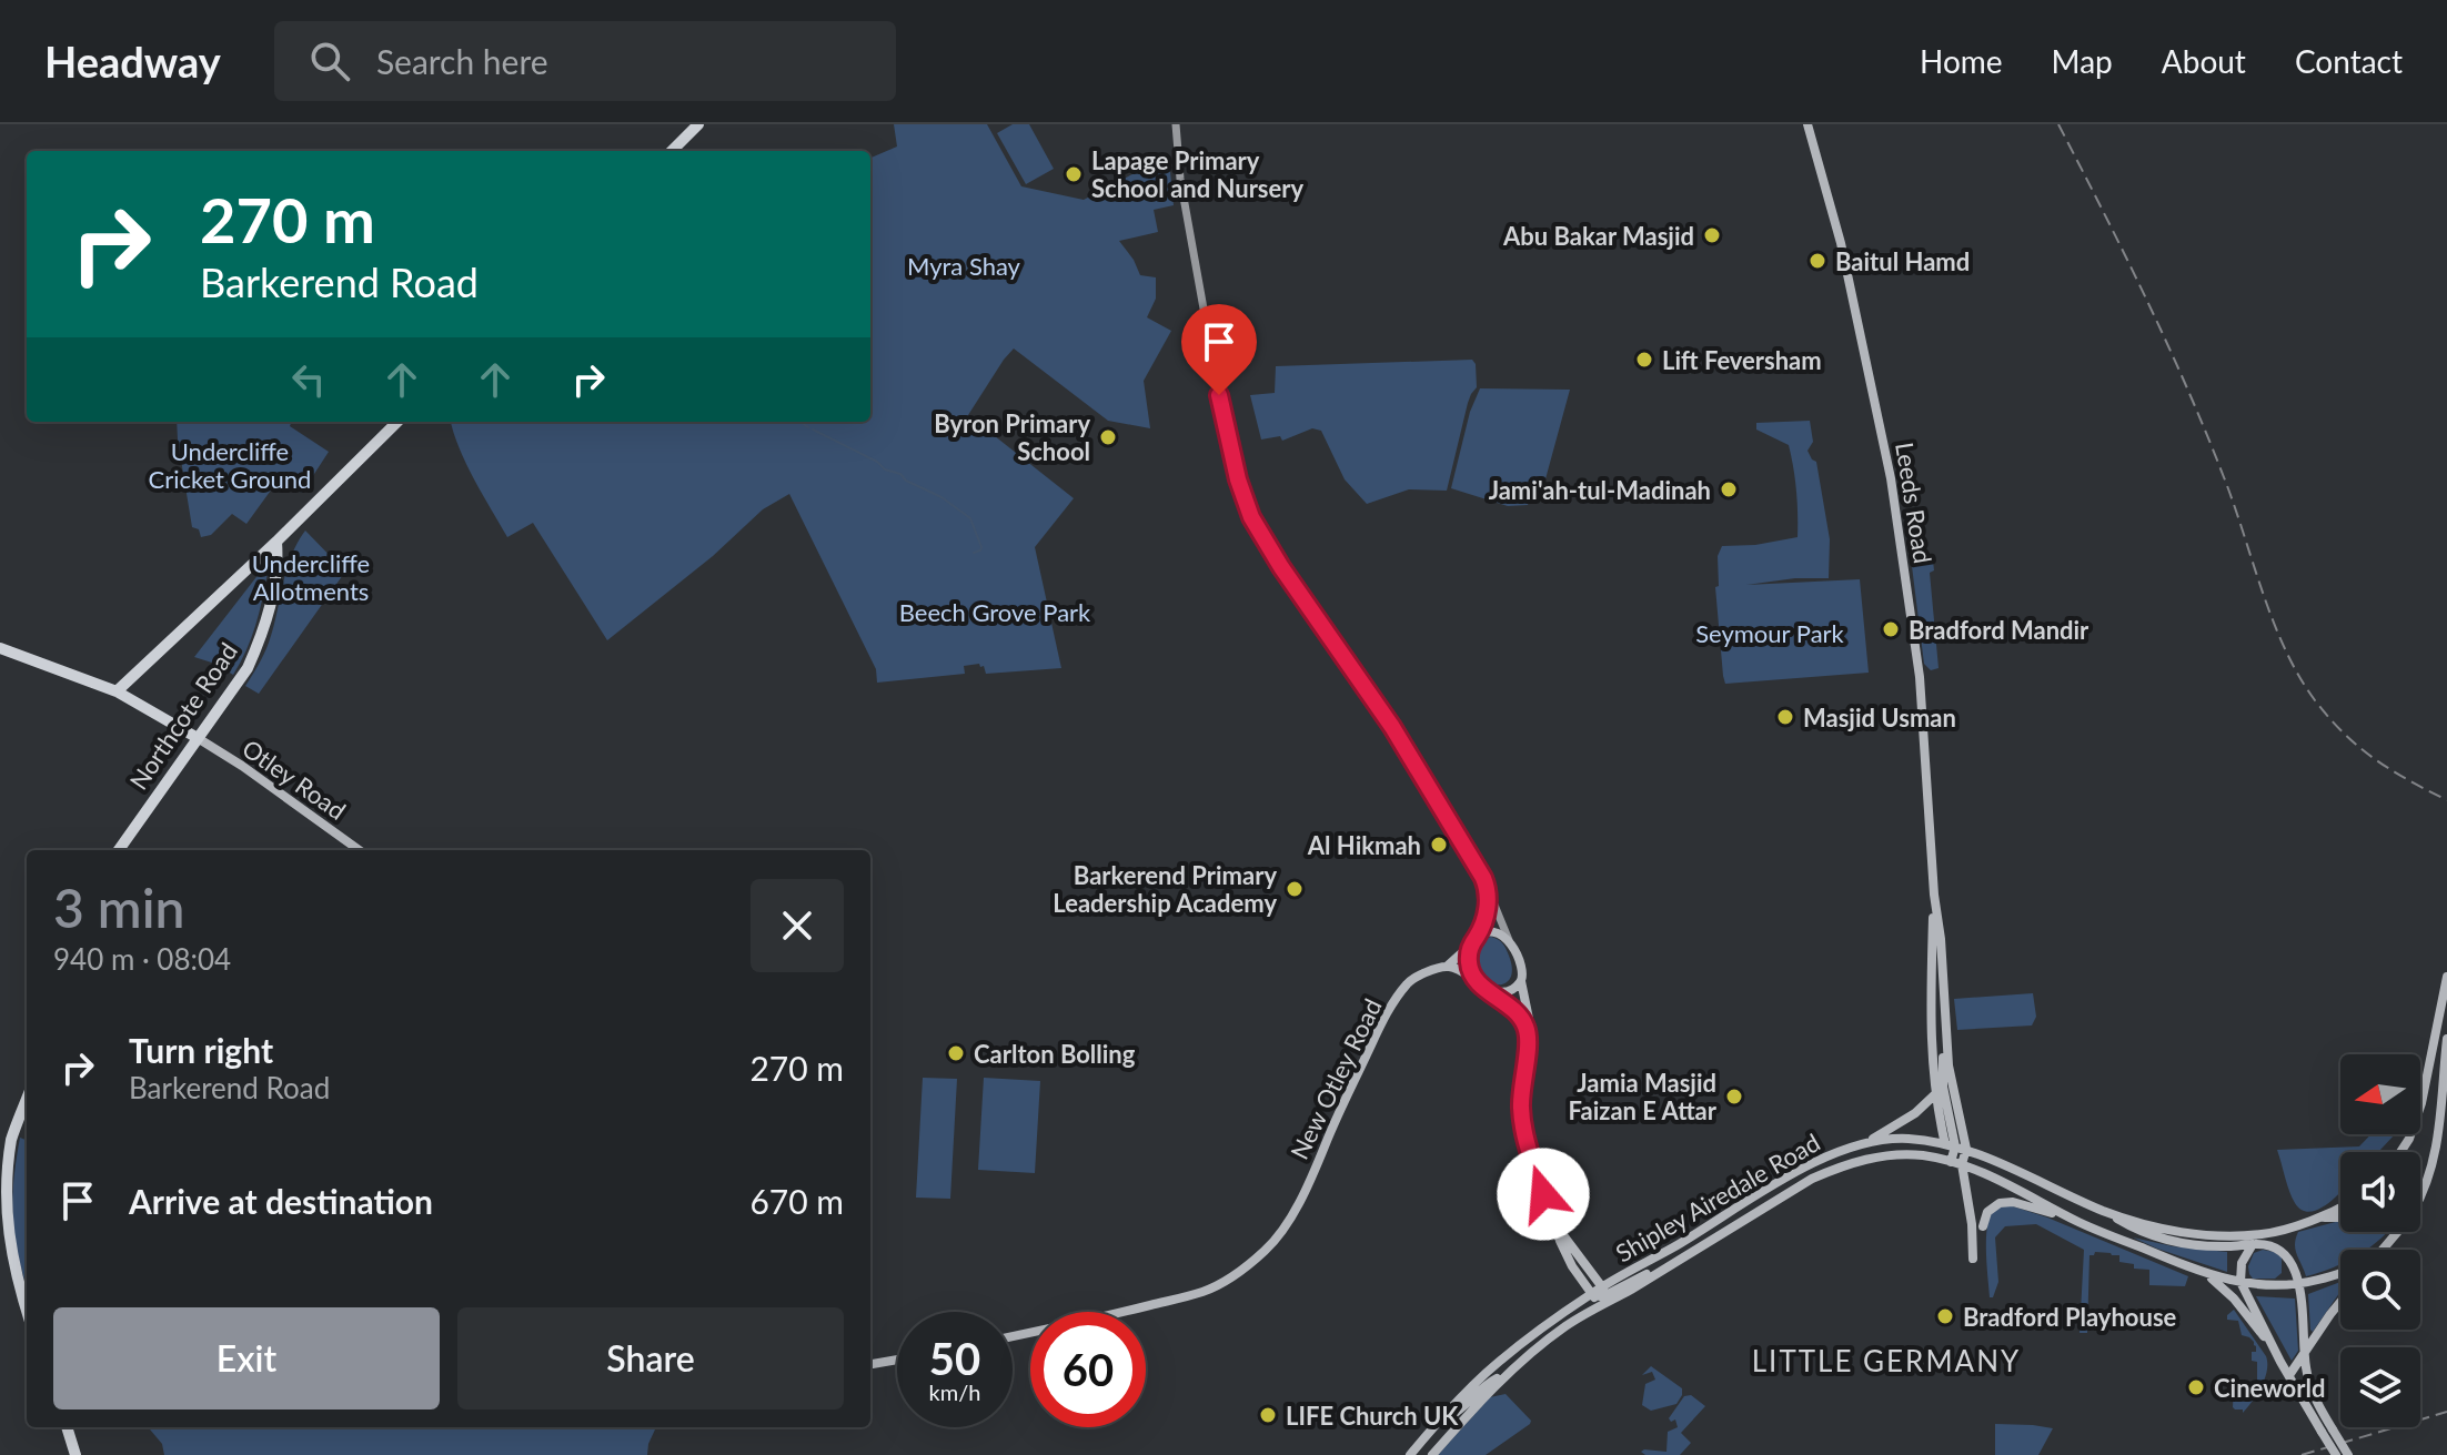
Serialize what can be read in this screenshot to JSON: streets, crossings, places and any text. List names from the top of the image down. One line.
{"streets":{"highway":["Northcote Road"],"main road":["Leeds Road","Otley Road","New Otley Road","Shipley Airedale Road"]},"crossings":[["Leeds Road","Shipley Airedale Road"],["Northcote Road","Otley Road"]],"districts":["LITTLE GERMANY"],"parks":["Myra Shay","Undercliffe Cricket Ground","Undercliffe Allotments","Beech Grove Park","Seymour Park"],"places":["Lapage Primary School and Nursery","Abu Bakar Masjid","Baitul Hamd","Lift Feversham","Byron Primary School","Jami'ah-tul-Madinah","Bradford Mandir","Masjid Usman","Al Hikmah","Barkerend Primary Leadership Academy","Carlton Bolling","Jamia Masjid Faizan E Attar","Bradford Playhouse","Cineworld","LIFE Church UK"],"north":"left","page":{"header":"Headway","search":"Search here","nav":["Home","Map","About","Contact"],"turn":["270 m","Barkerend Road"],"heading":["3 min","940 m · 08:04"],"list":[{"name":"Turn right","note":"Barkerend Road","value":"270 m"},{"name":"Arrive at destination","value":"670 m"}],"buttons":["Exit","Share"],"speed":"50 km/h","limit":"60"}}
